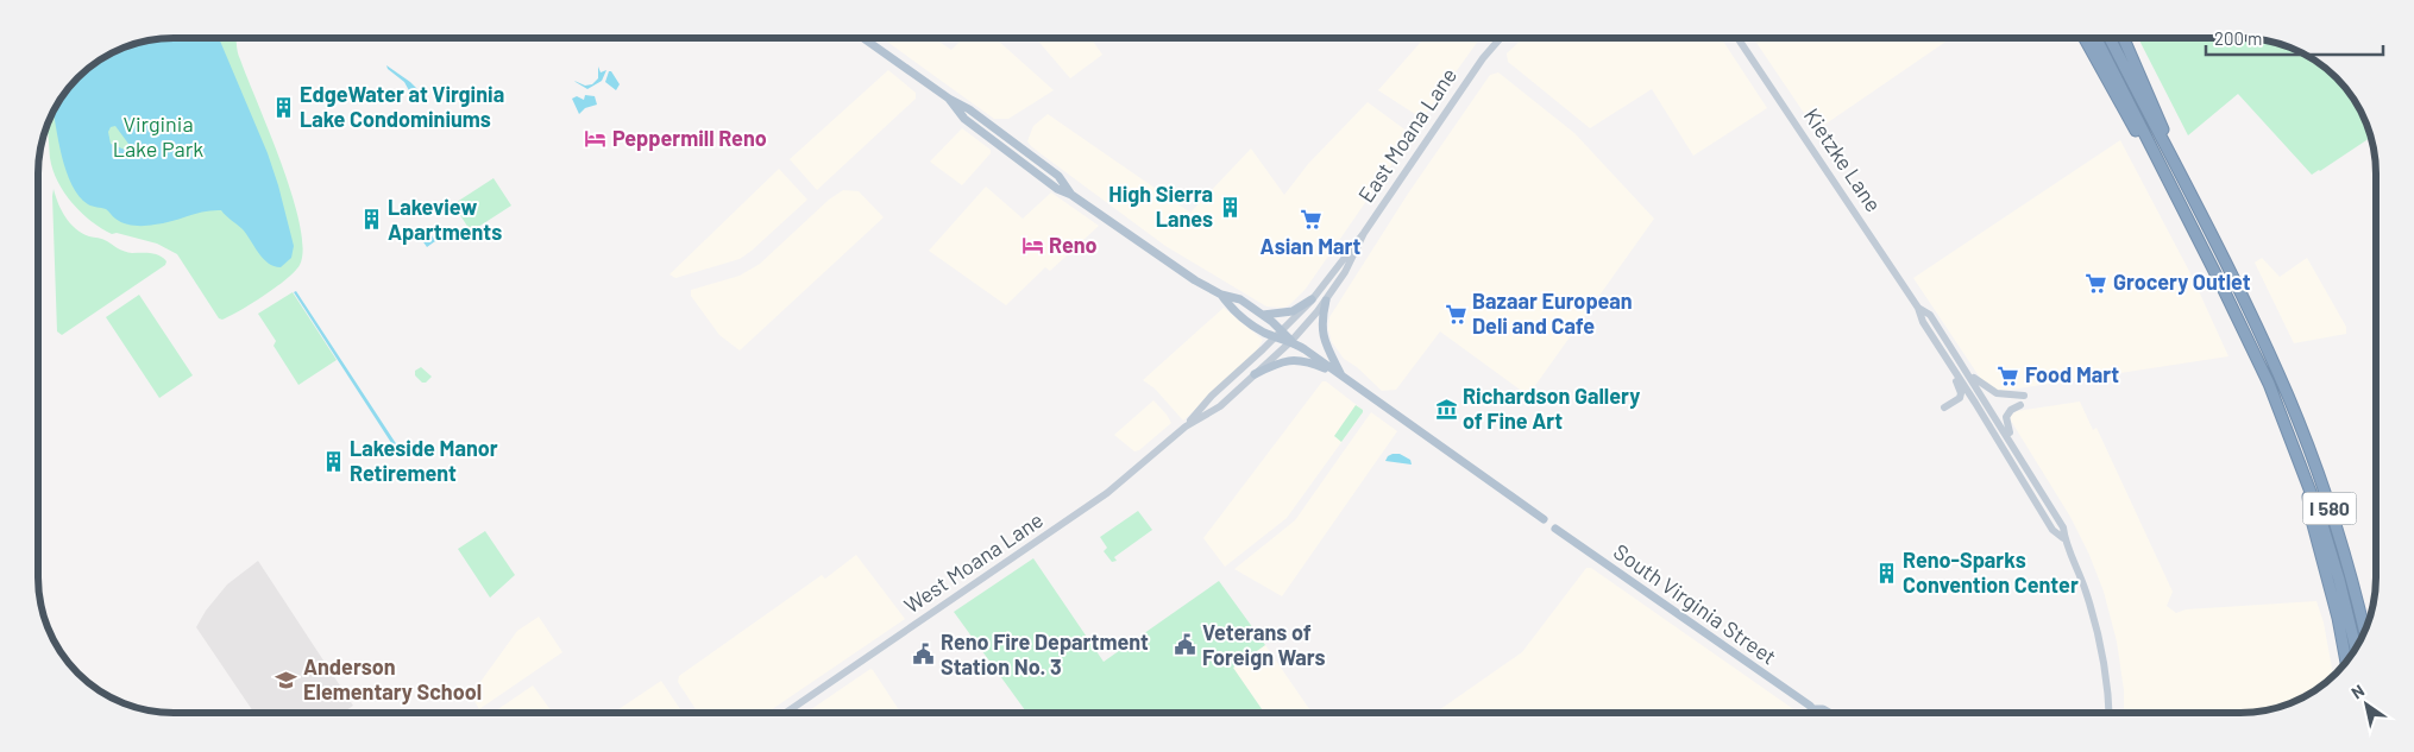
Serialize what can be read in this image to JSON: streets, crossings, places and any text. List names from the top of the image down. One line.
{"streets":{"highway":["I 580"],"main road":["East Moana Lane","Kietzke Lane","West Moana Lane","South Virginia Street"]},"crossings":[["East Moana Lane","West Moana Lane"]],"parks":["Virginia Lake Park"],"places":{"building":["EdgeWater at Virginia Lake Condominiums","High Sierra Lanes","Lakeview Apartments","Lakeside Manor Retirement","Reno-Sparks Convention Center"],"hotel":["Peppermill Reno","Reno"],"supermarket":["Asian Mart","Grocery Outlet","Bazaar European Deli and Cafe","Food Mart"],"museum":["Richardson Gallery of Fine Art"],"public building":["Veterans of Foreign Wars","Reno Fire Department Station No. 3"],"school or university":["Anderson Elementary School"]},"scale_bar":"200 m","north":"top left"}
